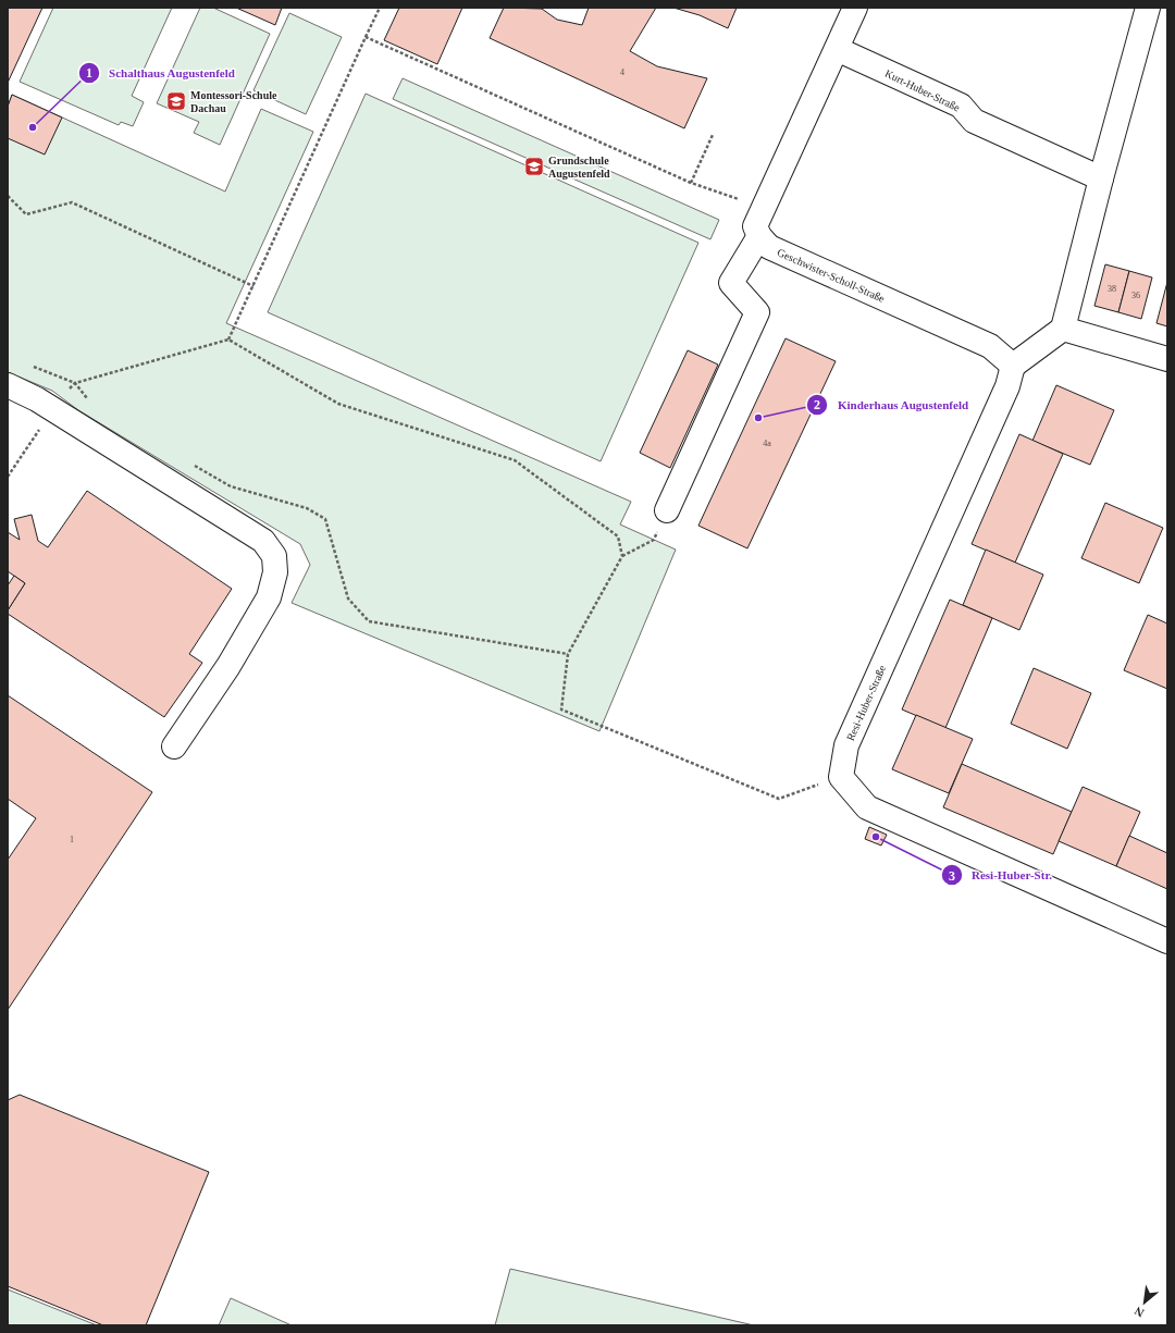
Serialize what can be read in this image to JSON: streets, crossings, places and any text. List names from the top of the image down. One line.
{"streets":{"street":["Kurt-Huber-Straße","Geschwister-Scholl-Straße","Resi-Huber-Straße"]},"crossings":[["Geschwister-Scholl-Straße","Resi-Huber-Straße"]],"places":{"school or university":["Montessori-Schule Dachau","Grundschule Augustenfeld"],"other":["Schalthaus Augustenfeld","Kinderhaus Augustenfeld","Resi-Huber-Str."]},"house_numbers":["4","38","36","4a","1"],"north":"bottom left"}
